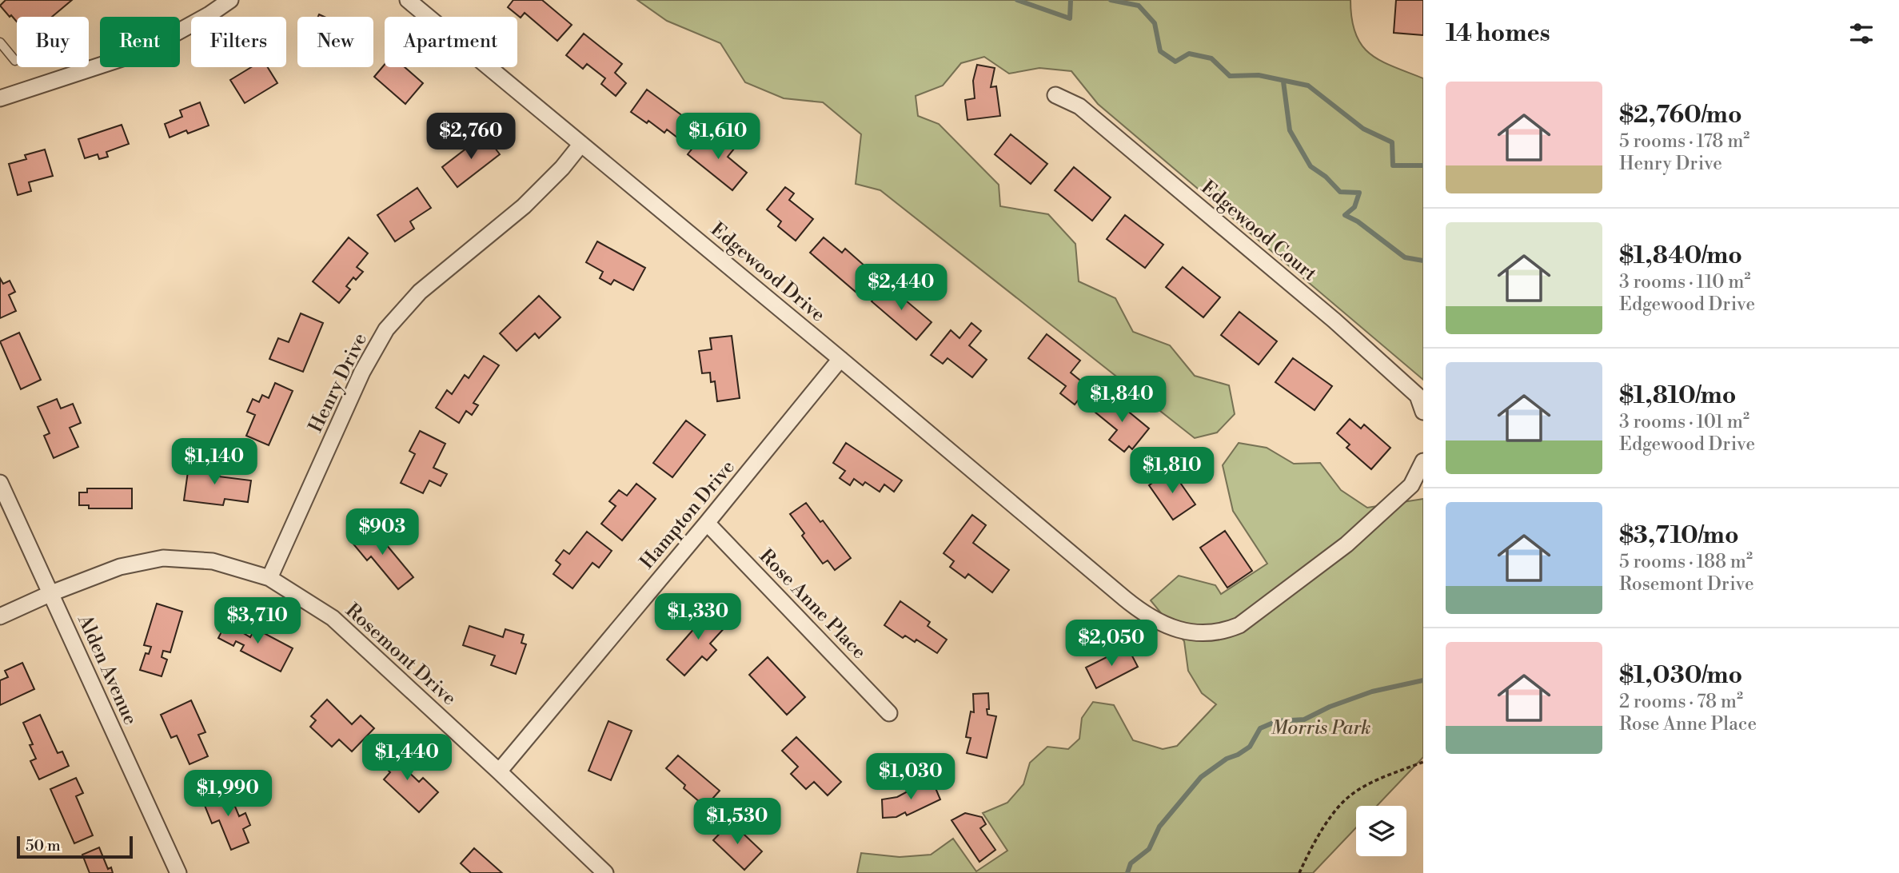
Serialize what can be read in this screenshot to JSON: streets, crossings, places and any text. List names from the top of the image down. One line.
{"streets":{"street":["Edgewood Court","Edgewood Drive","Henry Drive","Hampton Drive","Rose Anne Place","Rosemont Drive","Alden Avenue"]},"crossings":[["Edgewood Drive","Henry Drive"],["Edgewood Drive","Hampton Drive"],["Henry Drive","Rosemont Drive"],["Hampton Drive","Rose Anne Place"],["Hampton Drive","Rosemont Drive"],["Rosemont Drive","Alden Avenue"]],"parks":["Morris Park"],"scale_bar":"50 m","page":{"heading":"14 homes","chip":["Buy","Rent","Filters","New","Apartment"],"list":[{"name":"$2,760/mo","note":"5 rooms · 178 m² · Henry Drive"},{"name":"$1,840/mo","note":"3 rooms · 110 m² · Edgewood Drive"},{"name":"$1,810/mo","note":"3 rooms · 101 m² · Edgewood Drive"},{"name":"$3,710/mo","note":"5 rooms · 188 m² · Rosemont Drive"},{"name":"$1,030/mo","note":"2 rooms · 78 m² · Rose Anne Place"}],"price":["$2,760","$1,610","$2,440","$1,840","$1,140","$1,810","$903","$1,330","$3,710","$2,050","$1,440","$1,030","$1,990","$1,530"],"scale":"50 m"}}
